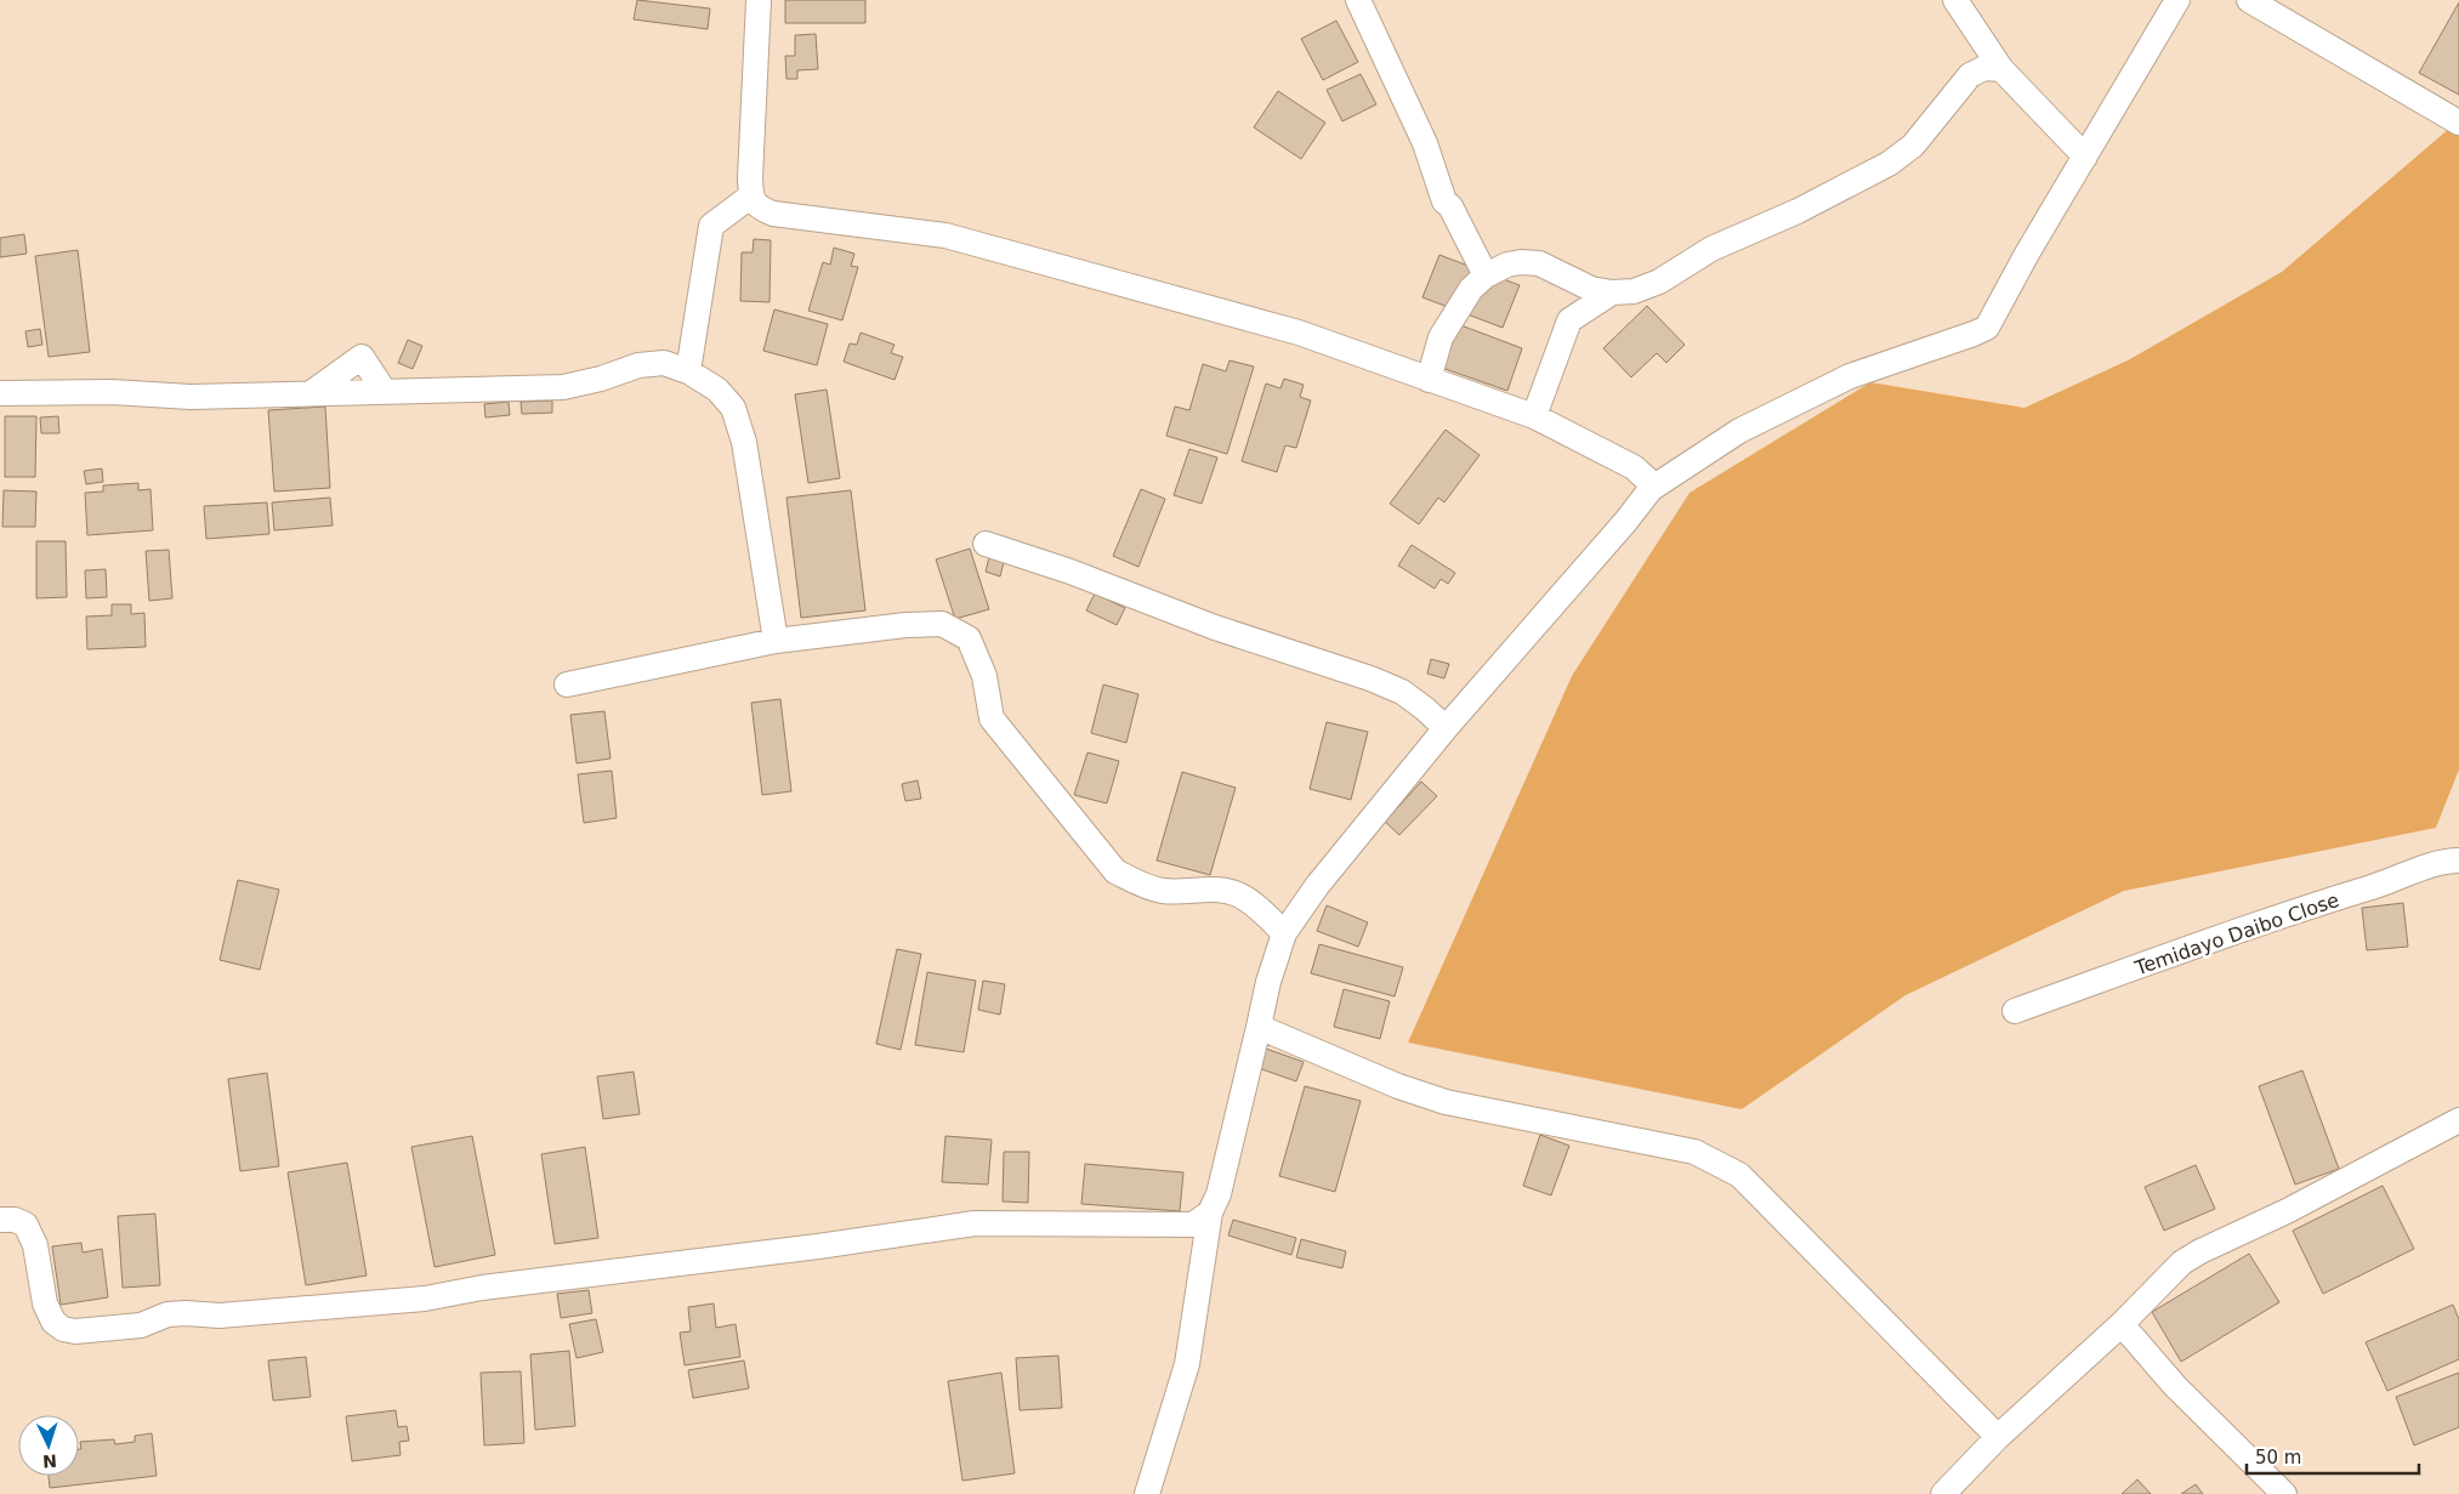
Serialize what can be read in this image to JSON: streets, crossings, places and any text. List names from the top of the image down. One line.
{"streets":{"street":["Temidayo Daibo Close"]},"scale_bar":"50 m","north":"bottom"}
